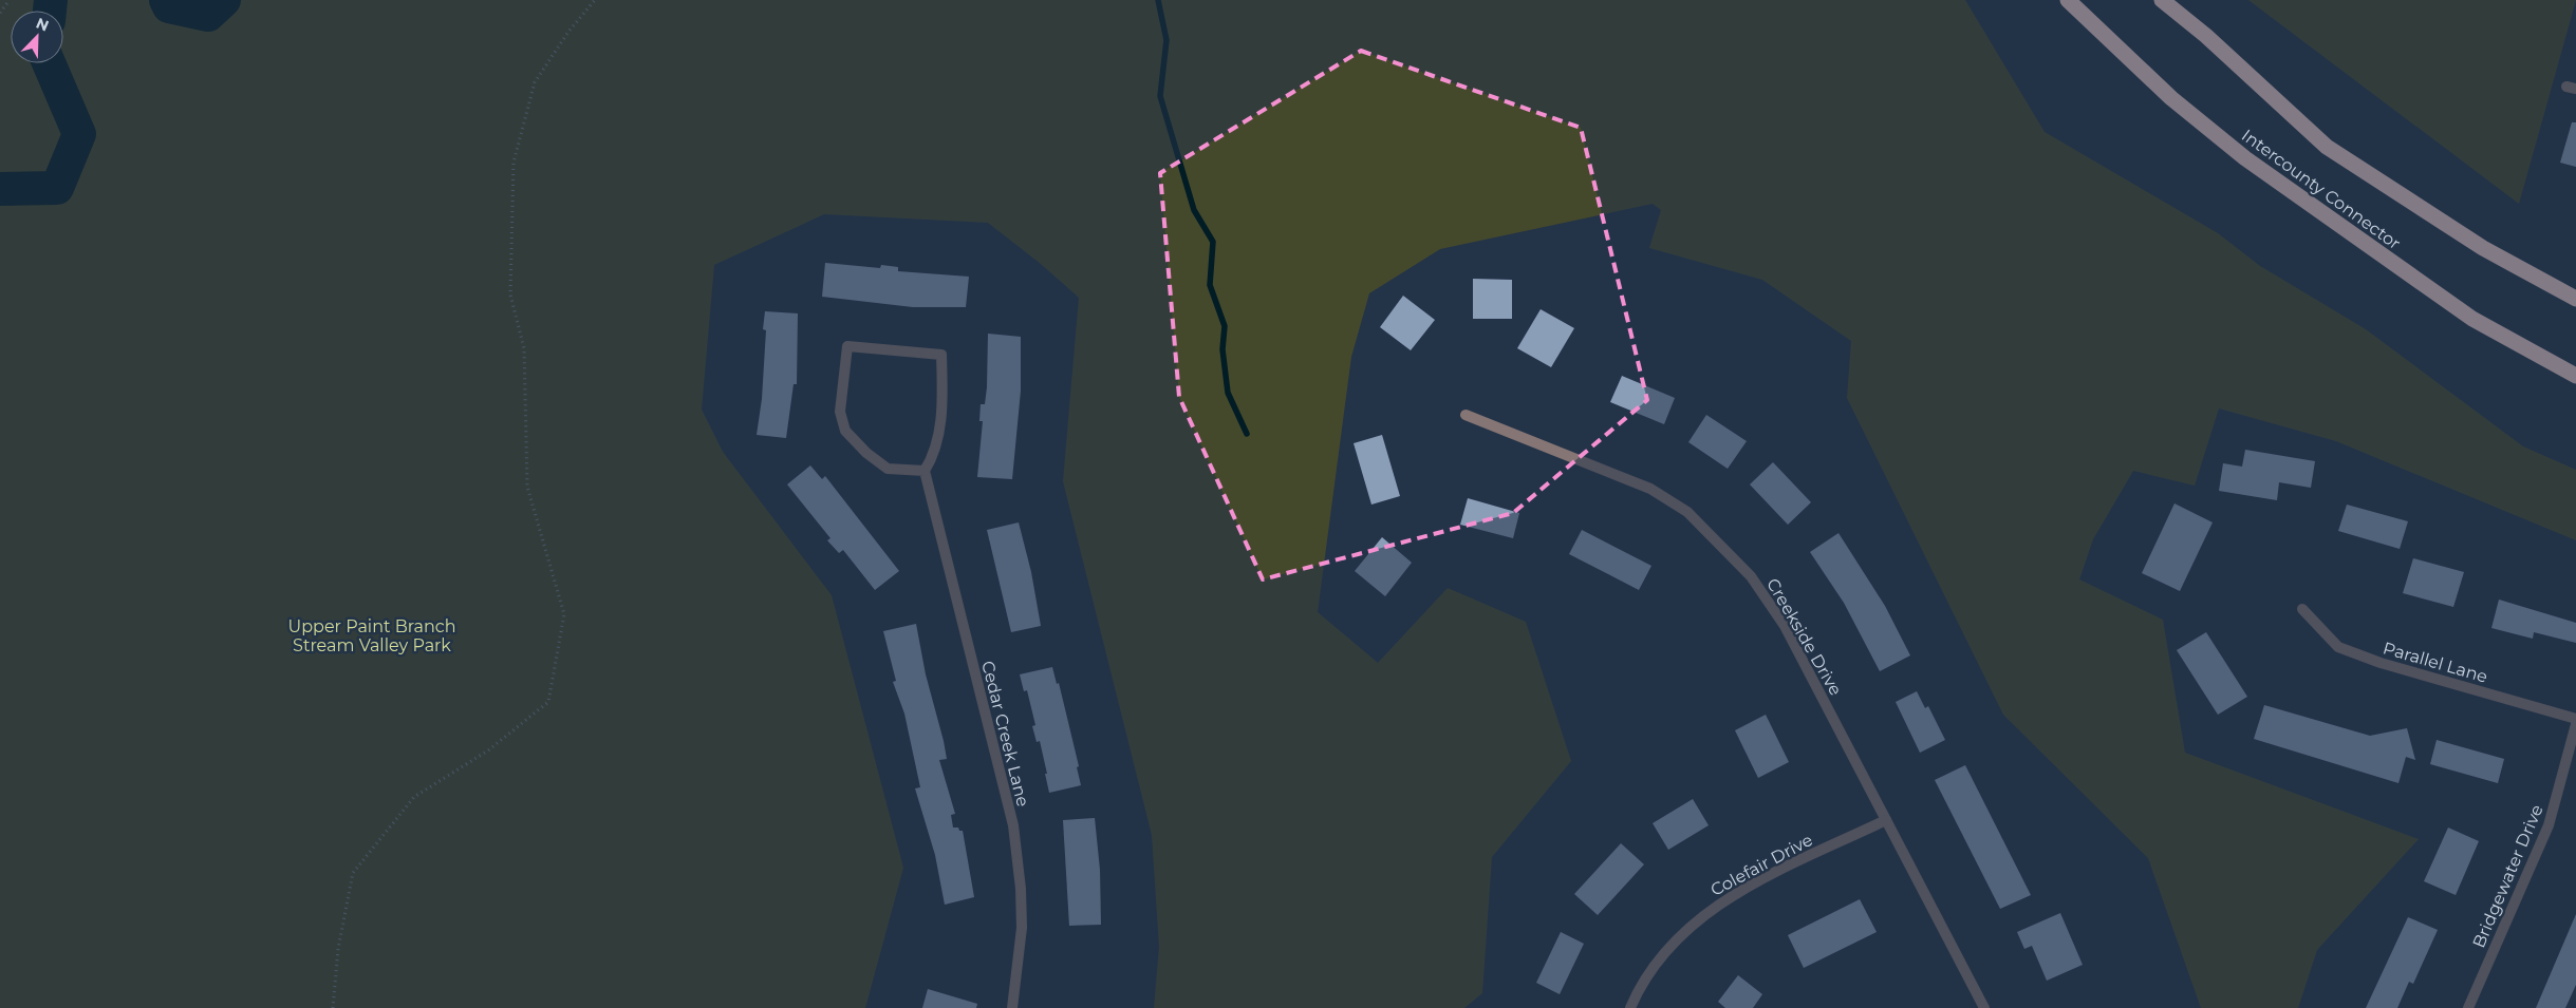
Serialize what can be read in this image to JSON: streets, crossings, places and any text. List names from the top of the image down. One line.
{"streets":{"highway":["Intercounty Connector"],"street":["Creekside Drive","Parallel Lane","Cedar Creek Lane","Colefair Drive","Bridgewater Drive"]},"crossings":[["Creekside Drive","Colefair Drive"]],"parks":["Upper Paint Branch Stream Valley Park"],"north":"top right"}
